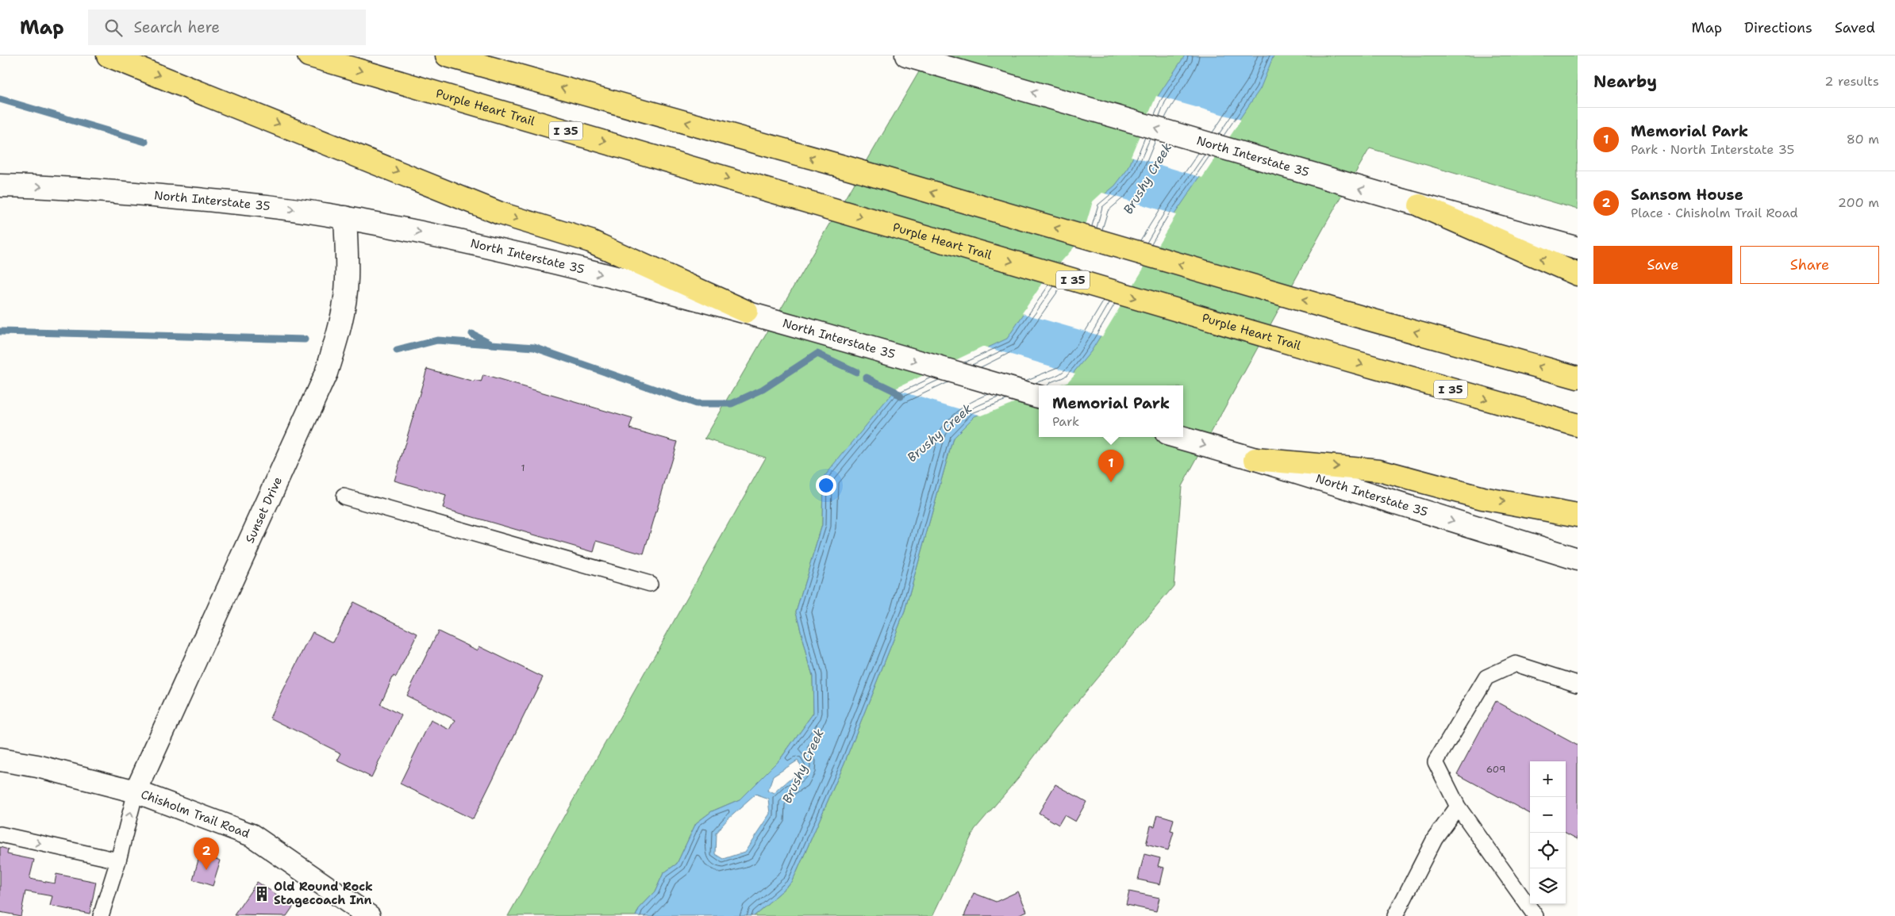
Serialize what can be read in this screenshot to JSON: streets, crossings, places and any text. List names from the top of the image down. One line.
{"streets":{"highway":["Purple Heart Trail","I 35"],"main road":["North Interstate 35","Sunset Drive","Chisholm Trail Road"]},"crossings":[["North Interstate 35","Sunset Drive"],["Sunset Drive","Chisholm Trail Road"]],"water":["Brushy Creek"],"places":{"building":["Old Round Rock Stagecoach Inn"]},"house_numbers":["1","609"],"page":{"header":"Map","search":"Search here","nav":["Map","Directions","Saved"],"heading":["Nearby","2 results"],"list":[{"mark":"1","name":"Memorial Park","note":"Park · North Interstate 35","value":"80 m"},{"mark":"2","name":"Sansom House","note":"Place · Chisholm Trail Road","value":"200 m"}],"buttons":["Save","Share"],"popup":["Memorial Park","Park"],"pins":["1","2"],"map_buttons":["+","−"]}}
